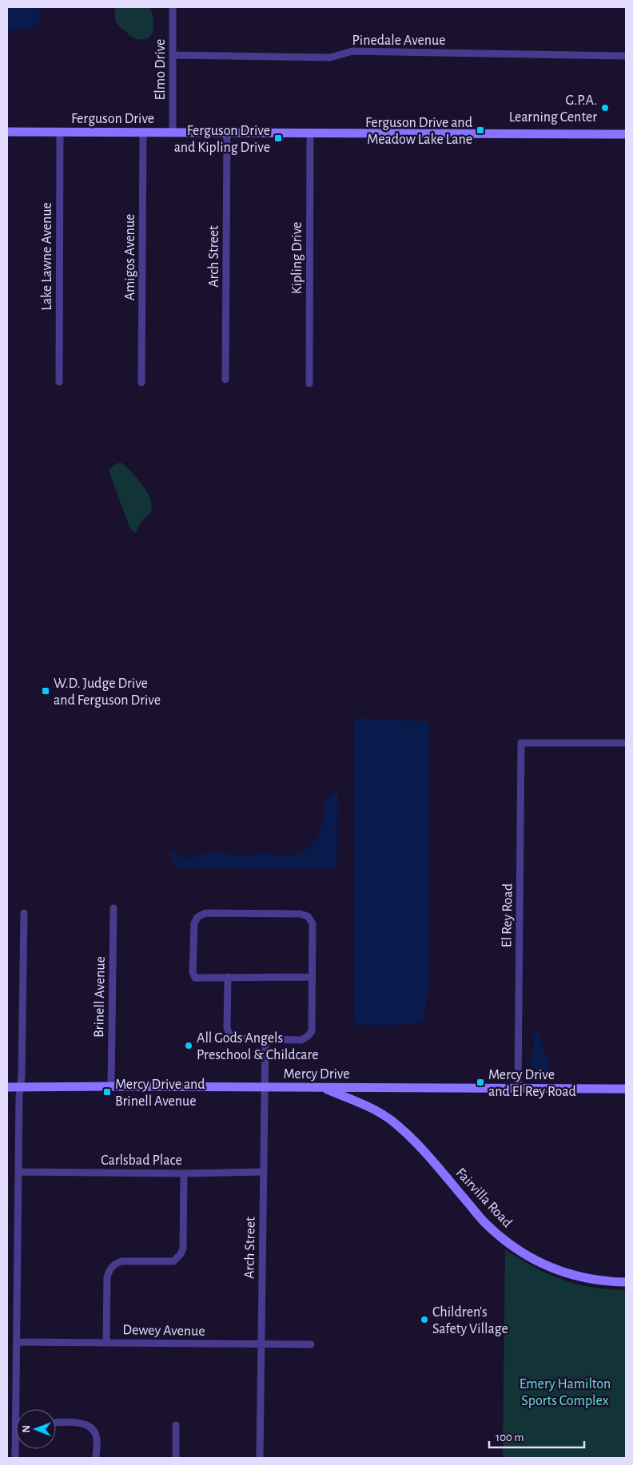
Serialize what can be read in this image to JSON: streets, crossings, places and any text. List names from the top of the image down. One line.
{"streets":{"street":["Pinedale Avenue","Elmo Drive","Ferguson Drive","Lake Lawne Avenue","Arch Street","Amigos Avenue","Kipling Drive","El Rey Road","Brinell Avenue","Mercy Drive","Carlsbad Place","Fairvilla Road","Dewey Avenue"]},"crossings":[["Pinedale Avenue","Elmo Drive"],["Elmo Drive","Ferguson Drive"],["Ferguson Drive","Lake Lawne Avenue"],["Ferguson Drive","Arch Street"],["Ferguson Drive","Amigos Avenue"],["Ferguson Drive","Kipling Drive"],["Arch Street","Mercy Drive"],["Arch Street","Carlsbad Place"],["Arch Street","Dewey Avenue"],["El Rey Road","Mercy Drive"],["Brinell Avenue","Mercy Drive"],["Mercy Drive","Fairvilla Road"]],"parks":["Emery Hamilton Sports Complex"],"places":{"other":["G.P.A. Learning Center","All Gods Angels Preschool & Childcare","Children's Safety Village"],"transit":["Ferguson Drive and Meadow Lake Lane","Ferguson Drive and Kipling Drive","W.D. Judge Drive and Ferguson Drive","Mercy Drive and El Rey Road","Mercy Drive and Brinell Avenue"]},"scale_bar":"100 m","north":"left"}
